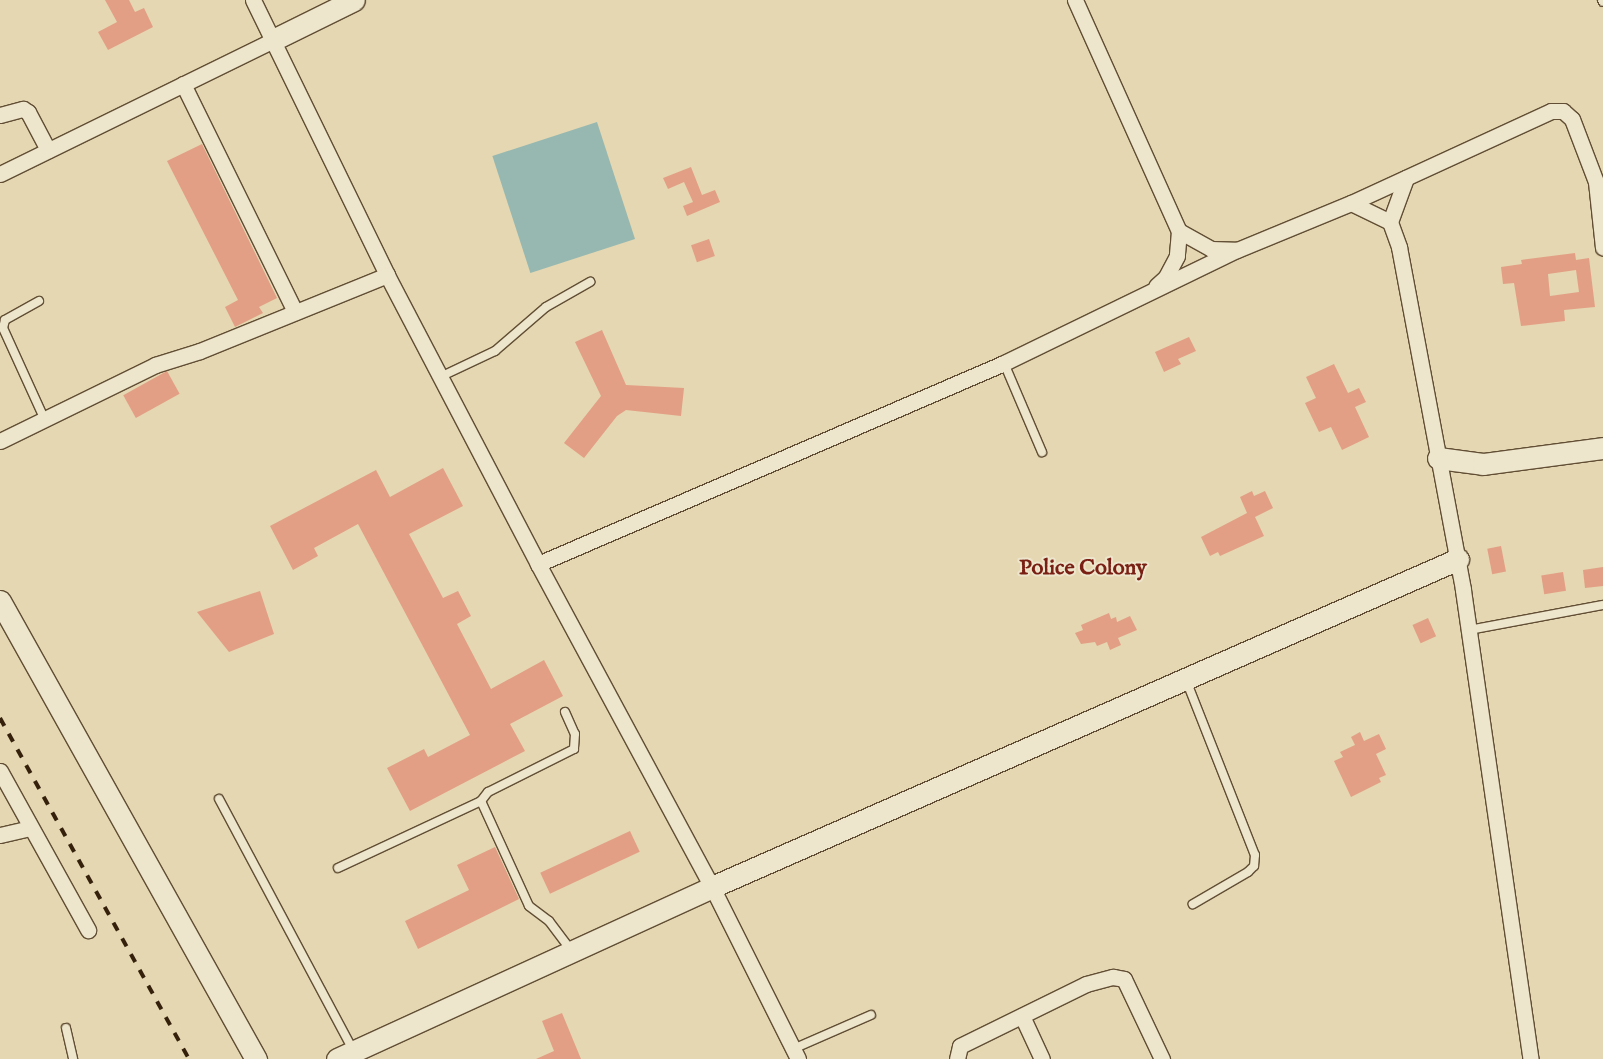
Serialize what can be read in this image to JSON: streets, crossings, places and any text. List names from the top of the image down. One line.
{"districts":["Police Colony"]}
